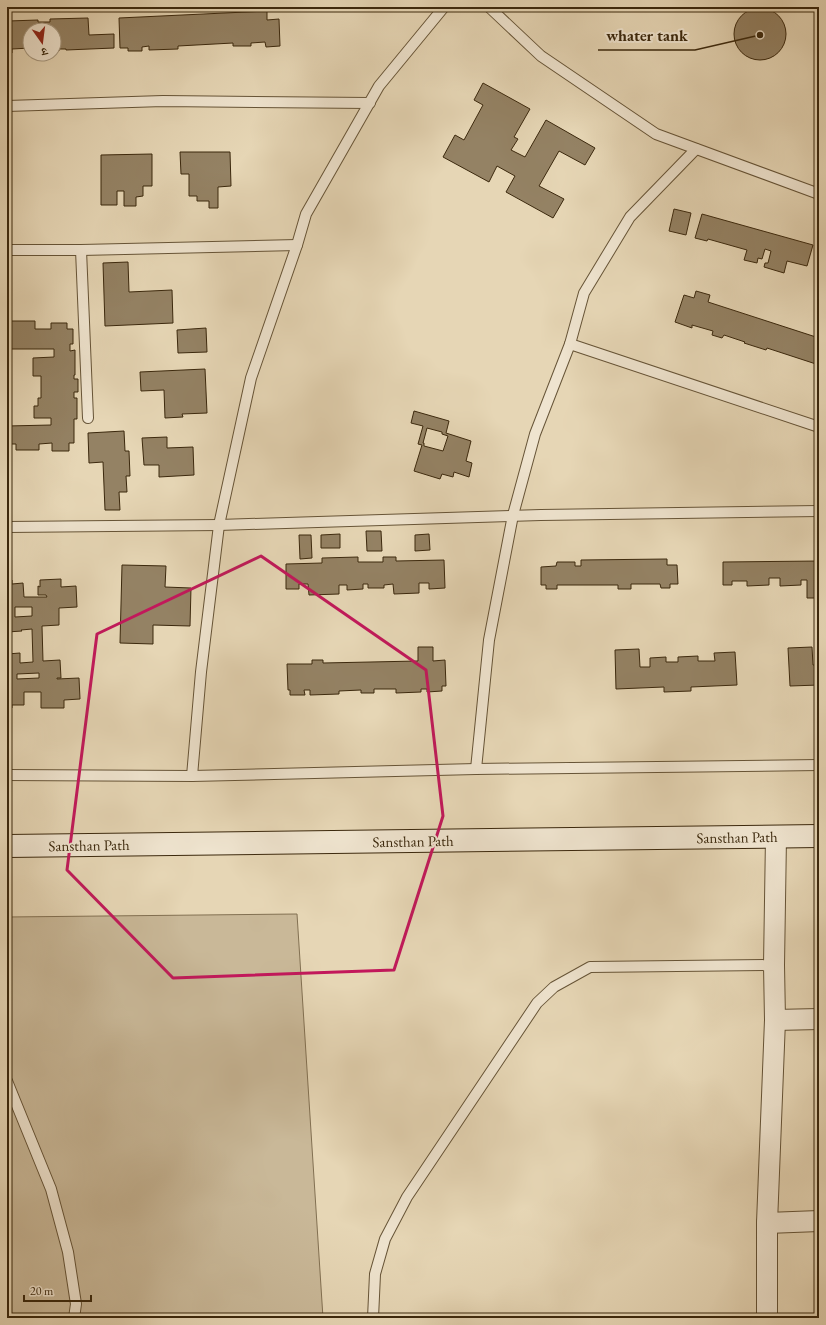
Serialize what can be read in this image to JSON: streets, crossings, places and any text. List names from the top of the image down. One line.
{"streets":{"street":["Sansthan Path"]},"places":["whater tank"],"scale_bar":"20 m","north":"bottom"}
